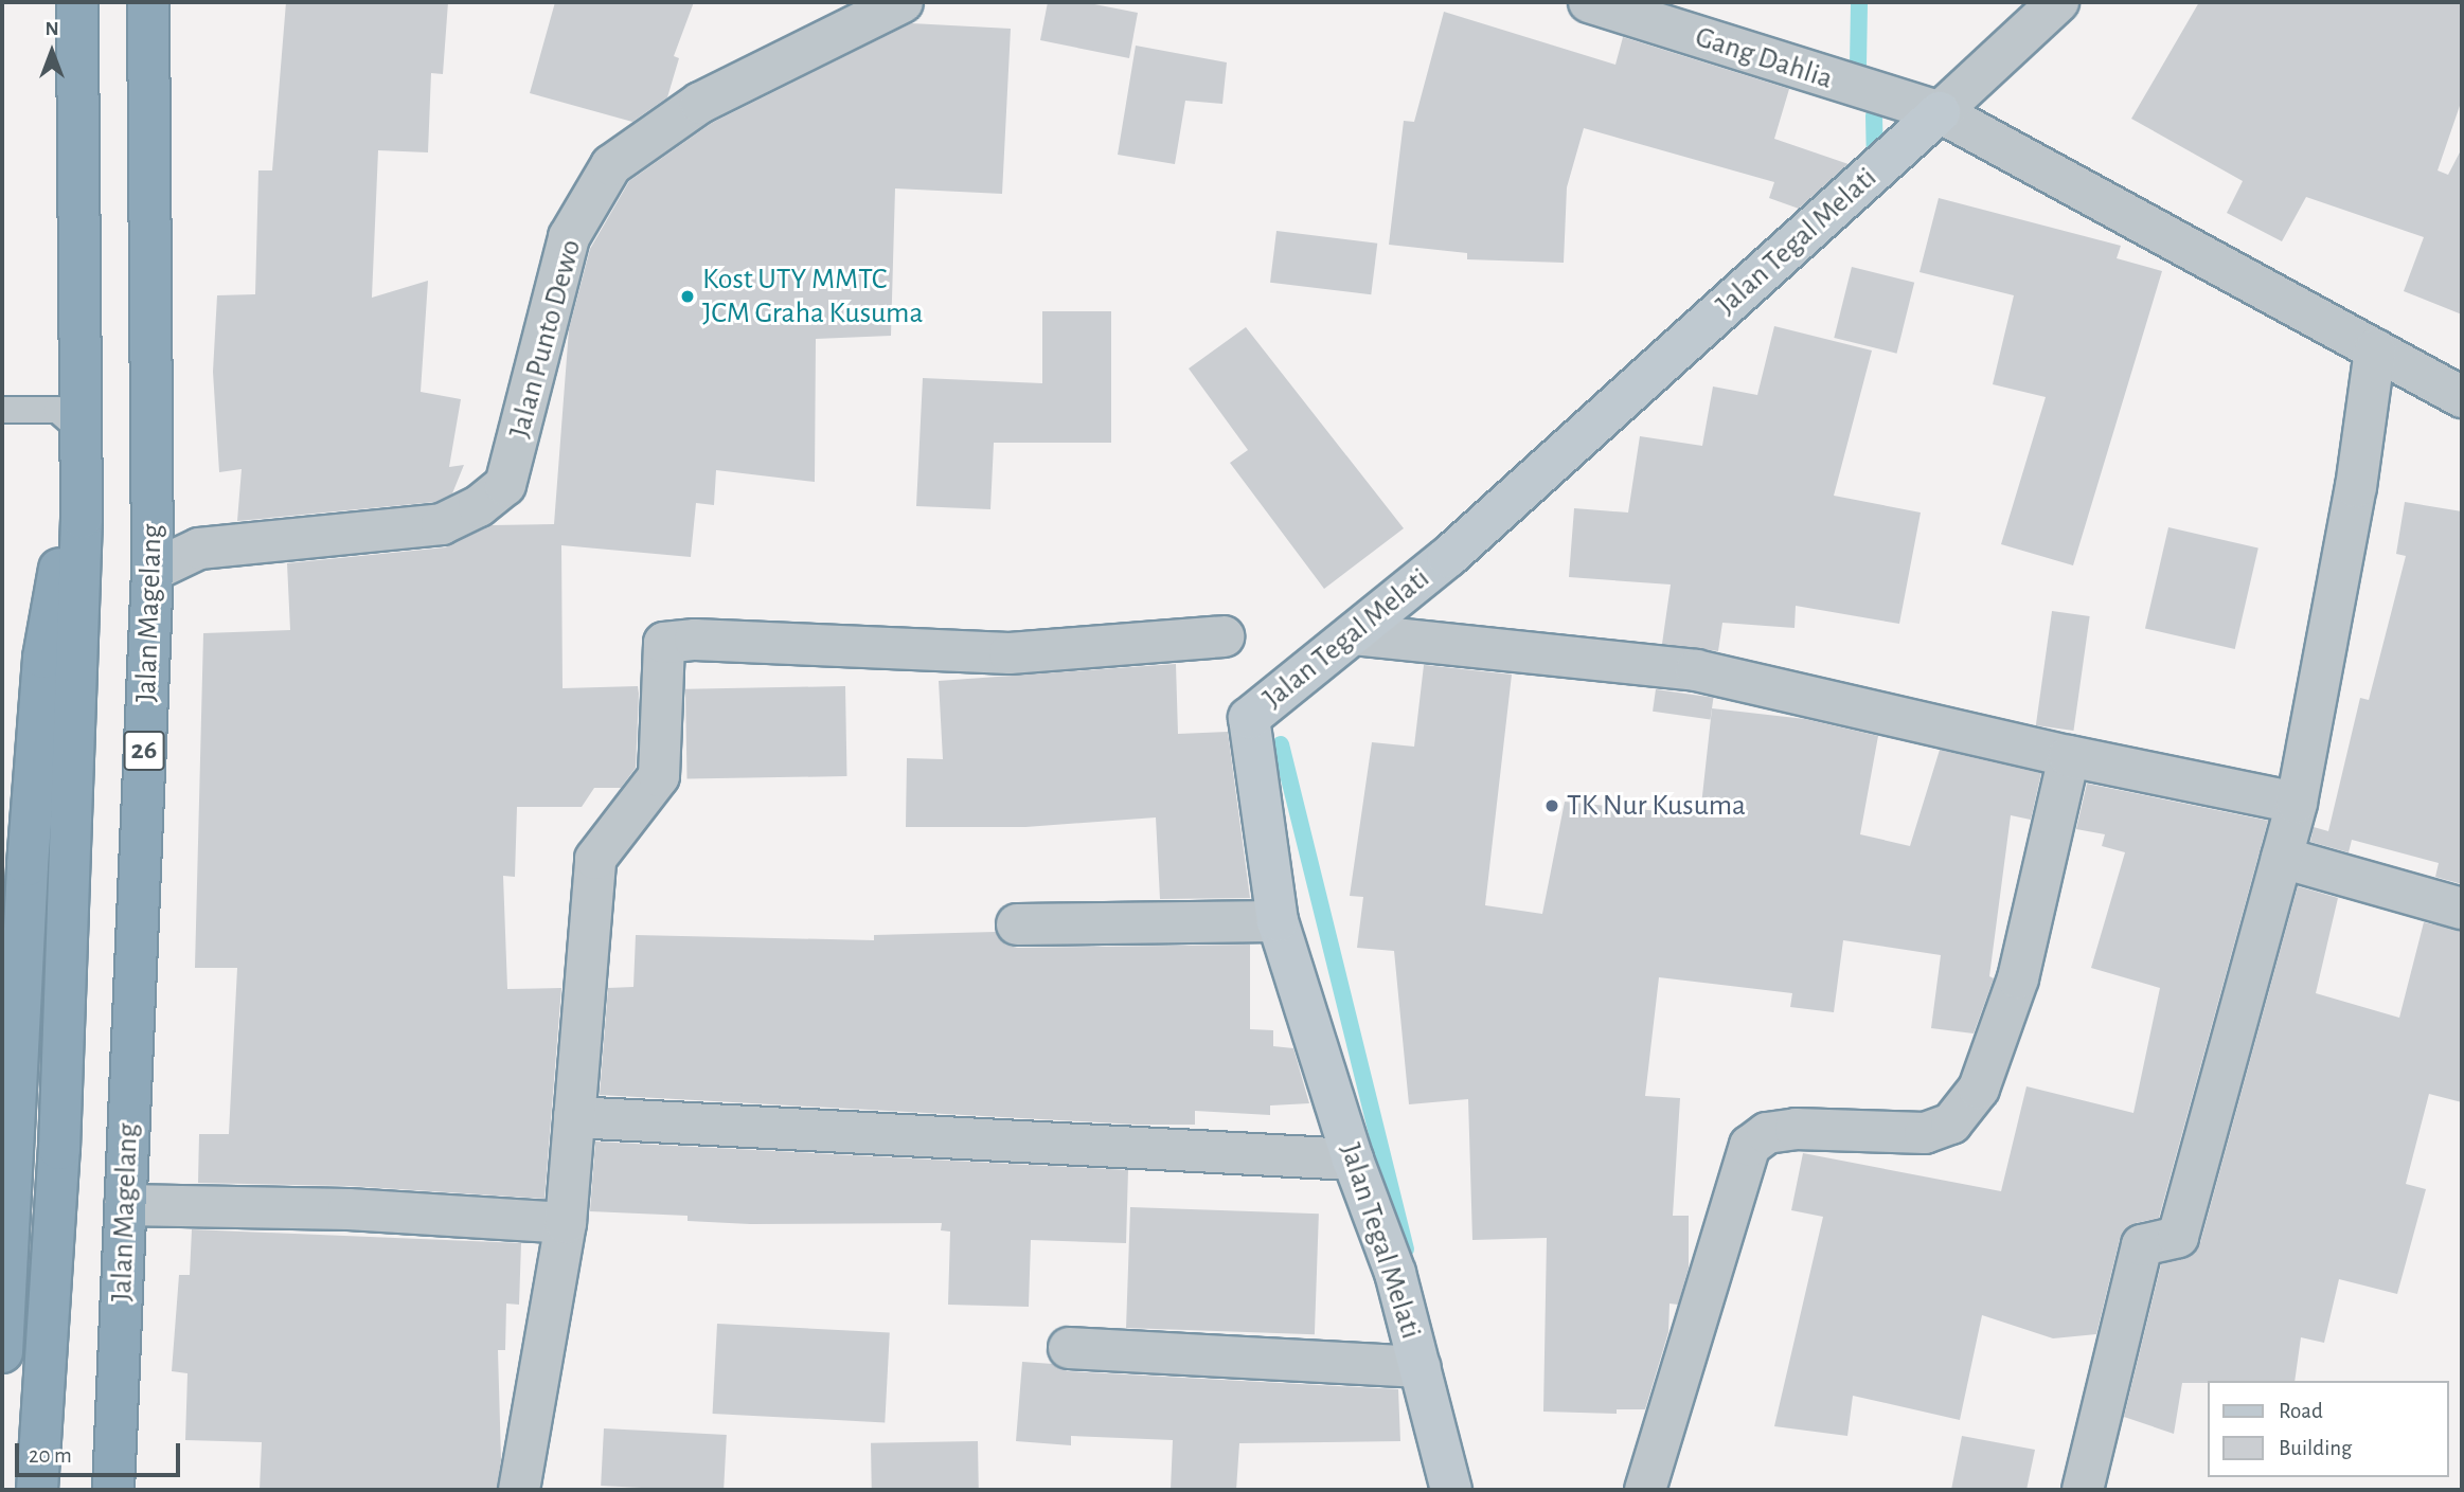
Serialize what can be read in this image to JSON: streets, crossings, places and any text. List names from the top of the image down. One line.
{"streets":{"highway":["Jalan Magelang","26"],"street":["Gang Dahlia","Jalan Tegal Melati","Jalan Punto Dewo"]},"crossings":[["Gang Dahlia","Jalan Tegal Melati"],["Jalan Punto Dewo","Jalan Magelang"]],"places":["Kost UTY MMTC JCM Graha Kusuma","TK Nur Kusuma"],"legend":["Road","Building"],"scale_bar":"20 m","north":"top"}
